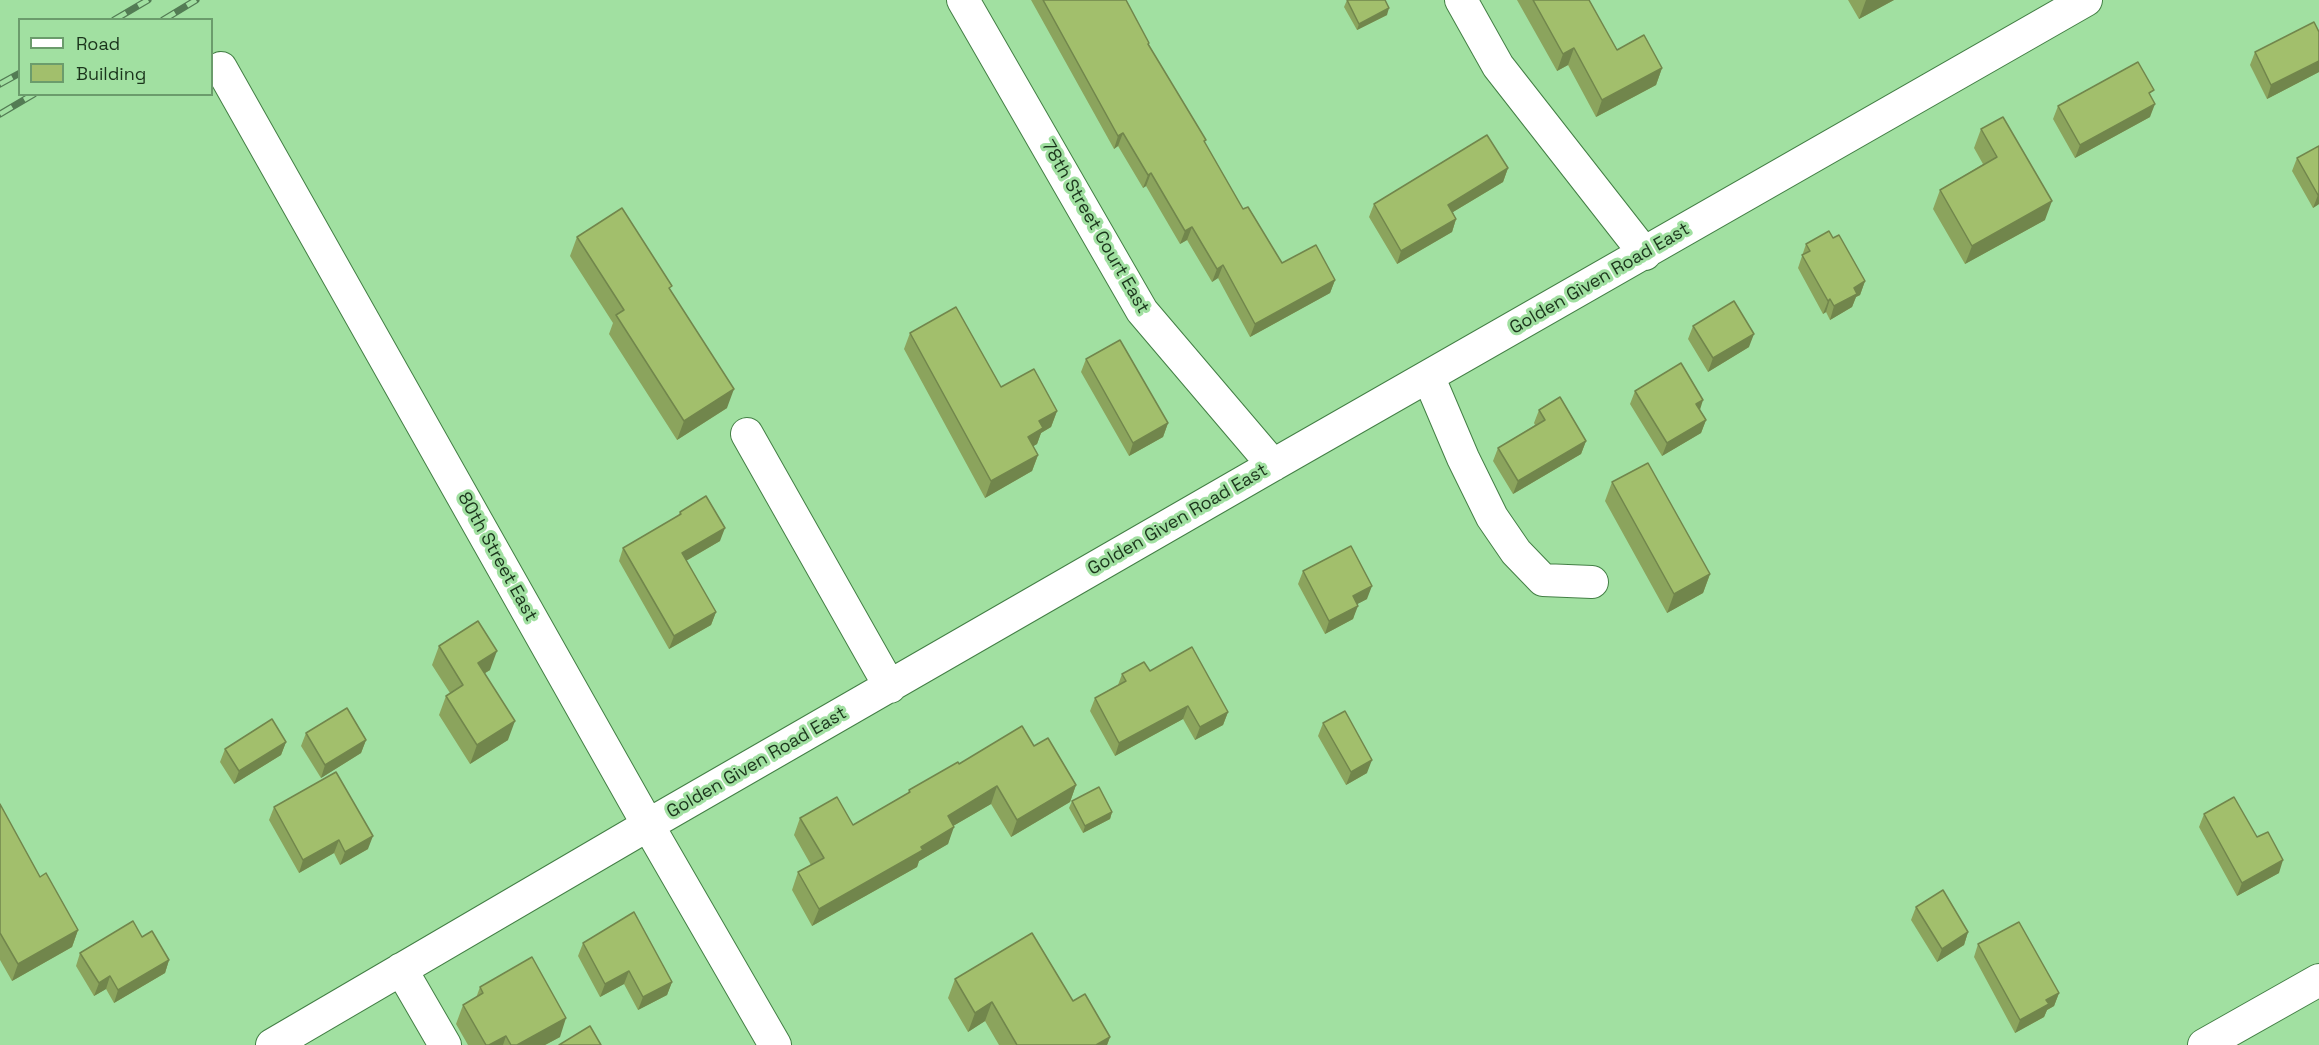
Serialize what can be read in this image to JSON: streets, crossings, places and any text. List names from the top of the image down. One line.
{"streets":{"street":["78th Street Court East","Golden Given Road East","80th Street East"]},"crossings":[["78th Street Court East","Golden Given Road East"],["Golden Given Road East","80th Street East"]],"legend":["Road","Building"]}
